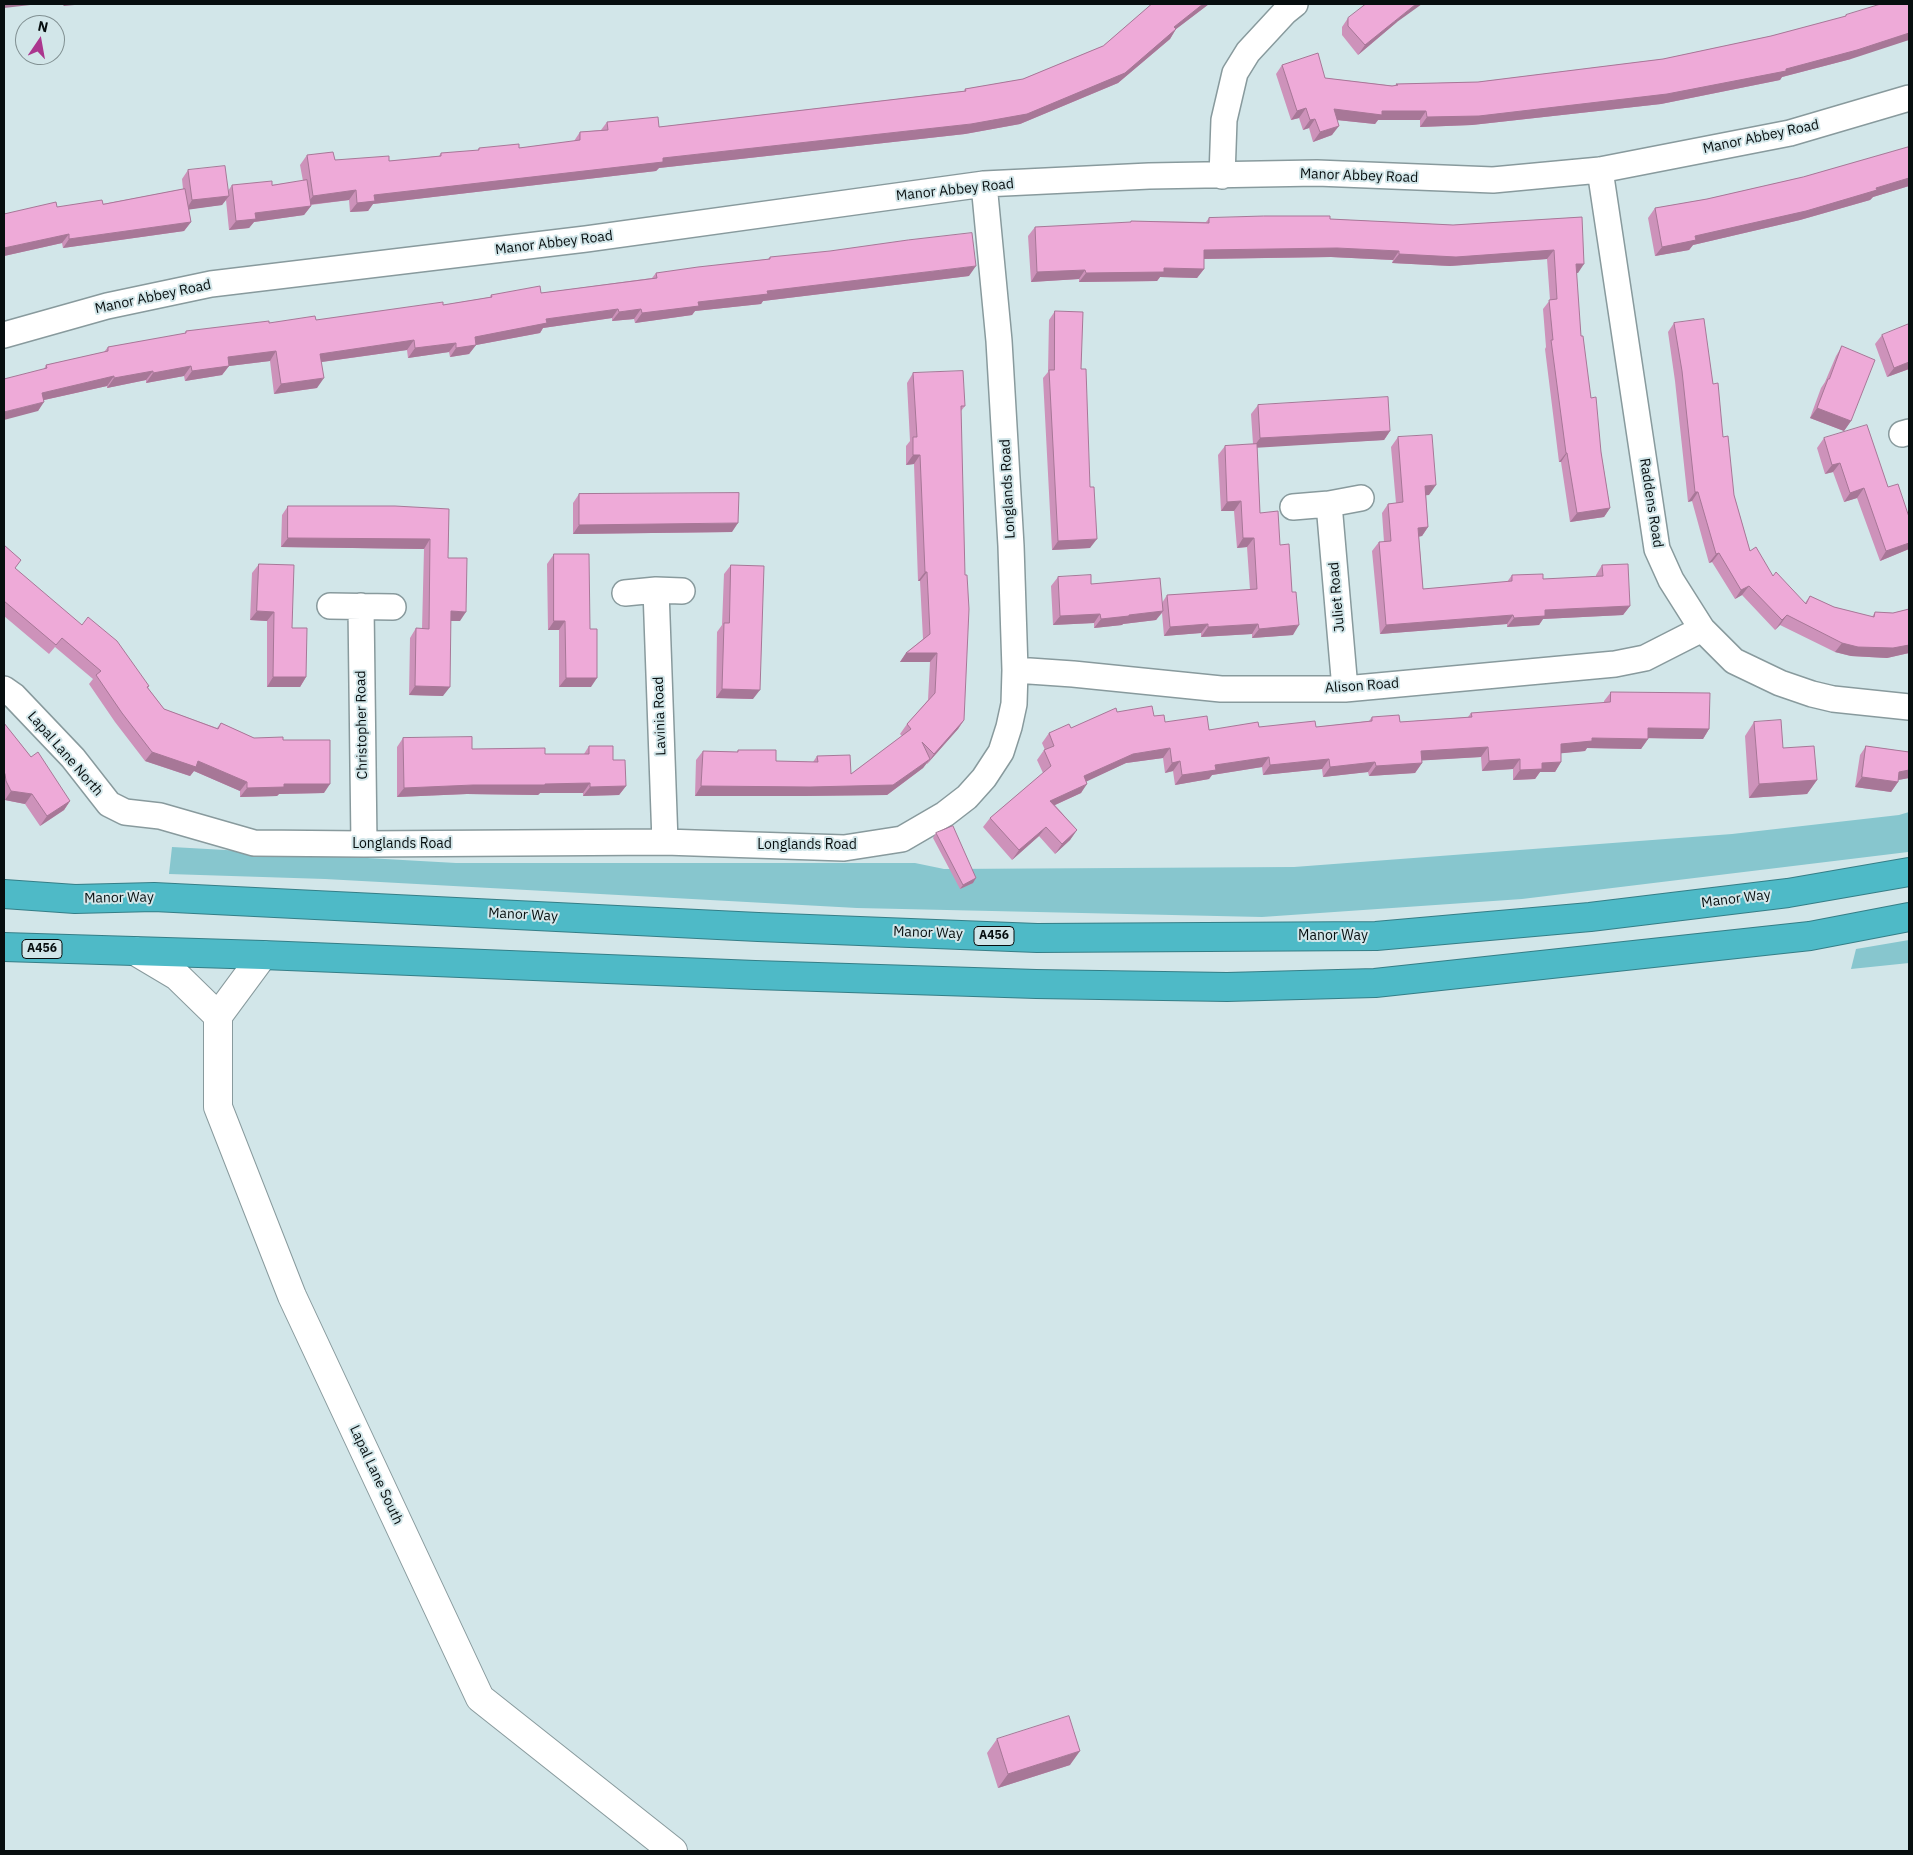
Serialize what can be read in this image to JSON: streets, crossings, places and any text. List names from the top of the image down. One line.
{"streets":{"highway":["Manor Way","A456"],"street":["Manor Abbey Road","Longlands Road","Raddens Road","Juliet Road","Alison Road","Lavinia Road","Christopher Road","Lapal Lane North","Lapal Lane South"]},"crossings":[["Manor Abbey Road","Longlands Road"],["Manor Abbey Road","Raddens Road"],["Longlands Road","Alison Road"],["Longlands Road","Lavinia Road"],["Longlands Road","Christopher Road"],["Longlands Road","Lapal Lane North"],["Raddens Road","Alison Road"],["Juliet Road","Alison Road"]],"north":"top"}
